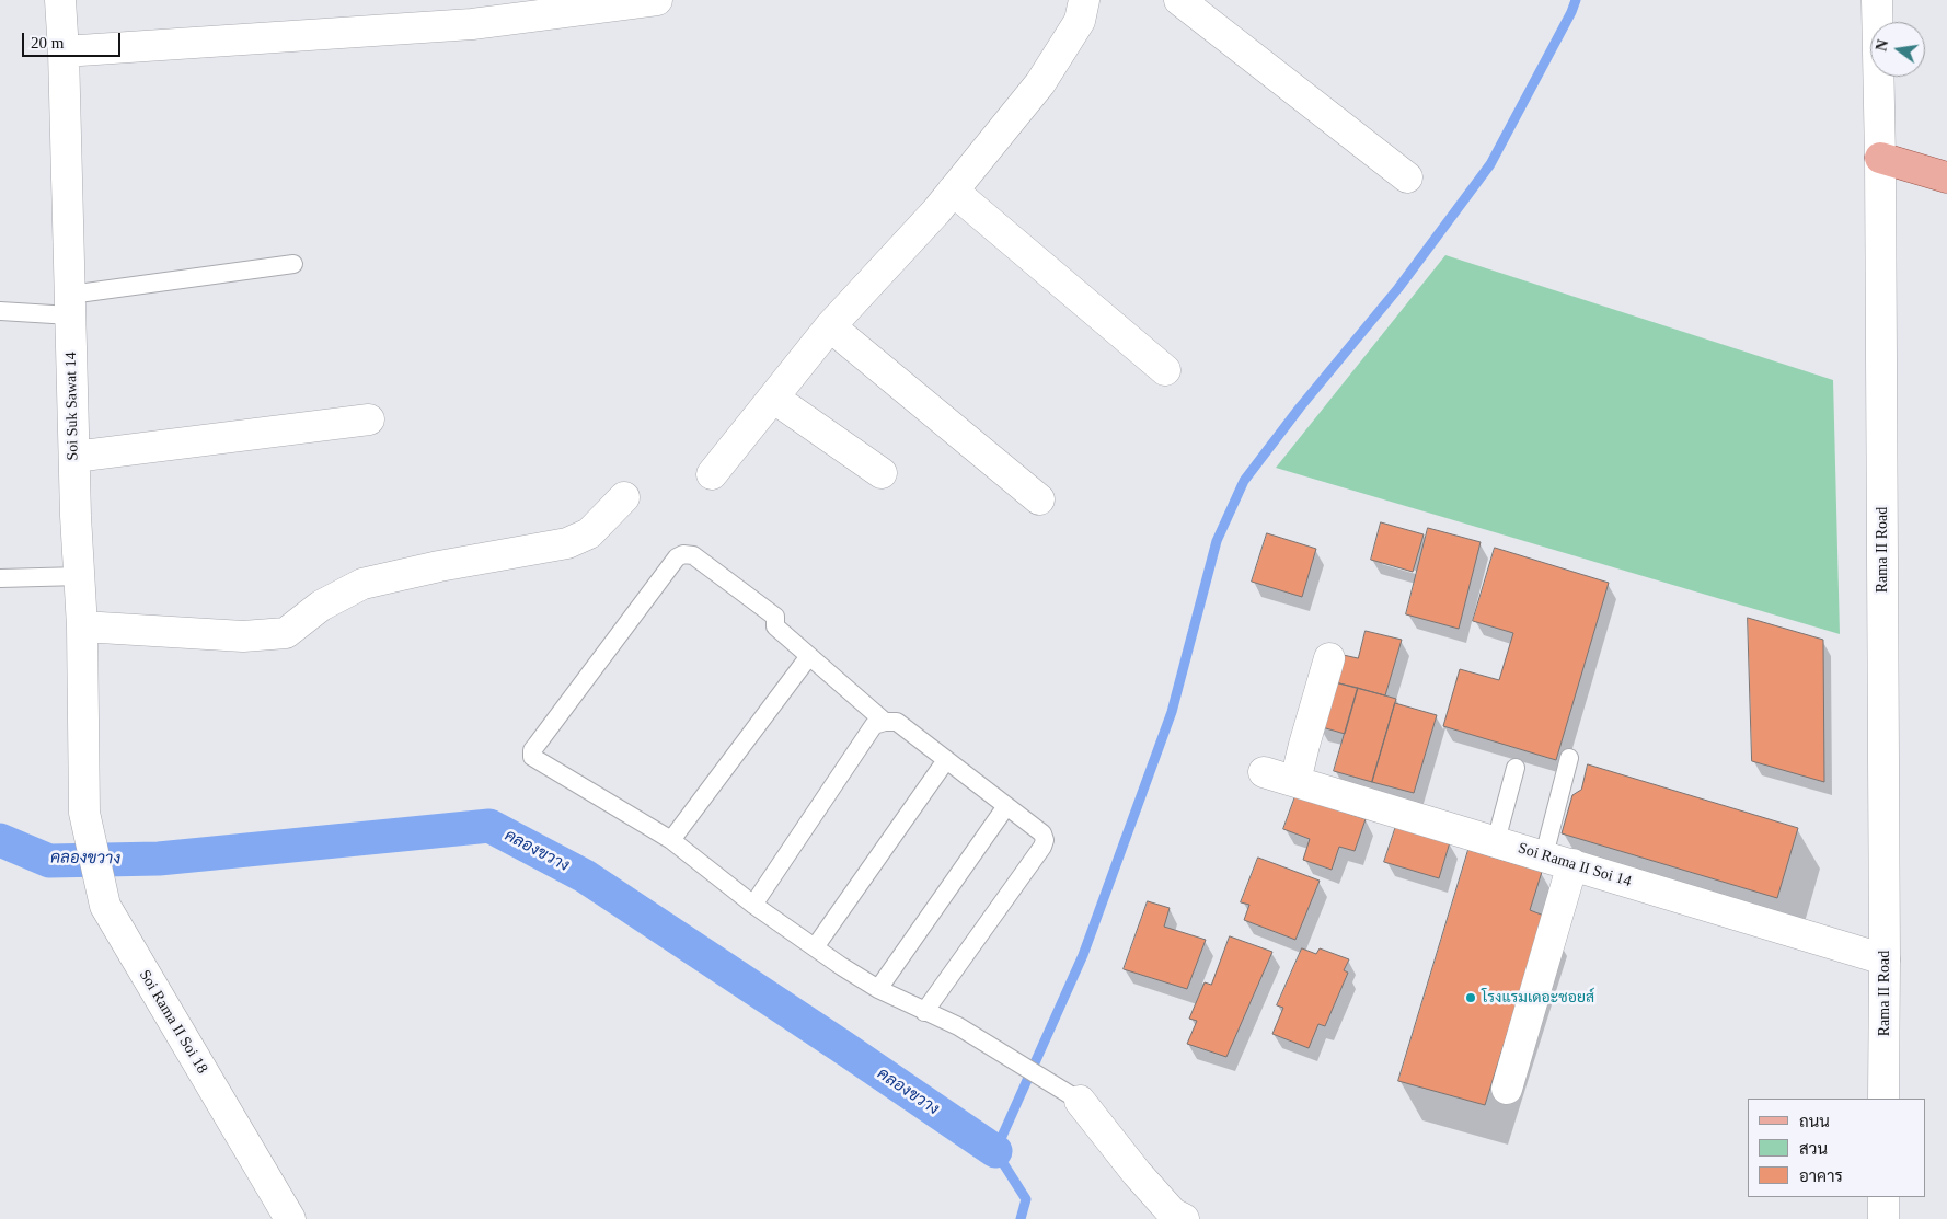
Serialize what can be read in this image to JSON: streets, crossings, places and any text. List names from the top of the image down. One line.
{"streets":{"street":["Soi Suk Sawat 14","Rama II Road","Soi Rama II Soi 14","Soi Rama II Soi 18"]},"crossings":[["Soi Suk Sawat 14","Soi Rama II Soi 18"],["Rama II Road","Soi Rama II Soi 14"]],"water":["คลองขวาง"],"places":["โรงแรมเดอะชอยส์"],"legend":["ถนน","สวน","อาคาร"],"scale_bar":"20 m","north":"left"}
